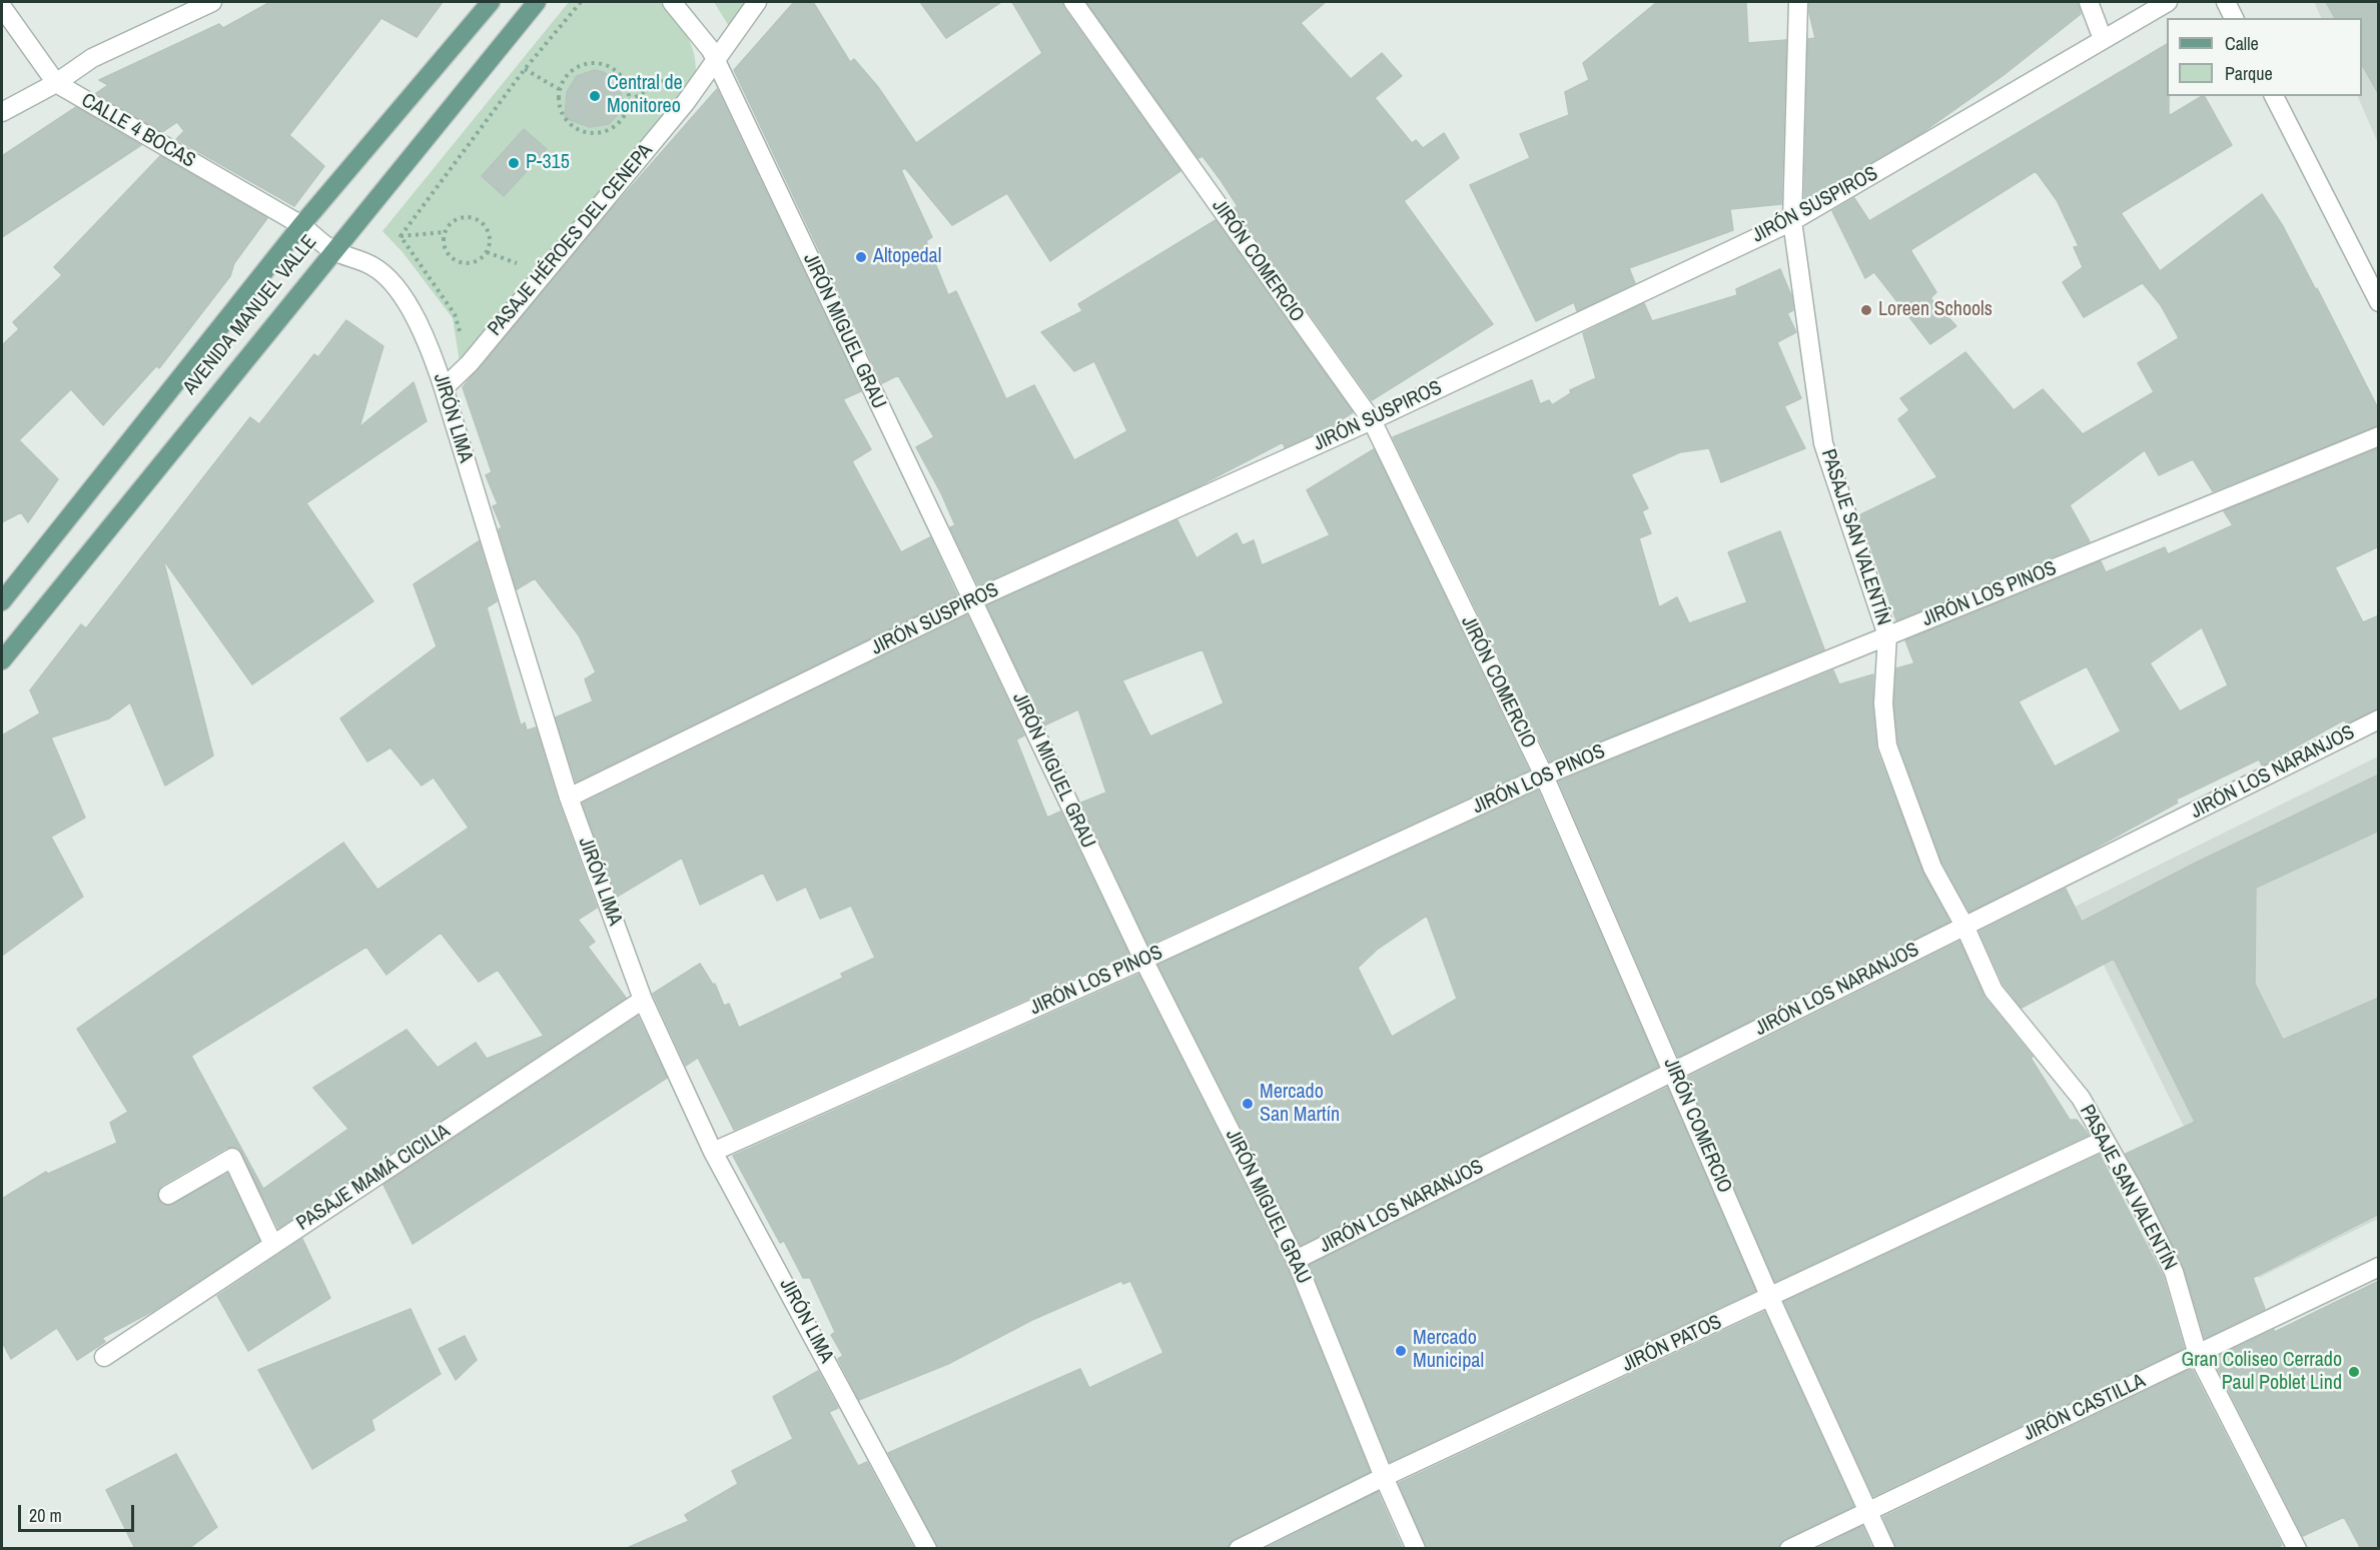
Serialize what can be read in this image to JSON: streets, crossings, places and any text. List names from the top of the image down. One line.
{"streets":{"main road":["AVENIDA MANUEL VALLE"],"street":["CALLE 4 BOCAS","JIRÓN SUSPIROS","PASAJE HÉROES DEL CENEPA","JIRÓN COMERCIO","JIRÓN MIGUEL GRAU","JIRÓN LIMA","PASAJE SAN VALENTÍN","JIRÓN LOS PINOS","JIRÓN LOS NARANJOS","PASAJE MAMÁ CICILIA","JIRÓN PATOS","JIRÓN CASTILLA"]},"crossings":[["CALLE 4 BOCAS","AVENIDA MANUEL VALLE"],["CALLE 4 BOCAS","JIRÓN LIMA"],["JIRÓN SUSPIROS","JIRÓN COMERCIO"],["JIRÓN SUSPIROS","JIRÓN MIGUEL GRAU"],["JIRÓN SUSPIROS","JIRÓN LIMA"],["JIRÓN SUSPIROS","PASAJE SAN VALENTÍN"],["PASAJE HÉROES DEL CENEPA","JIRÓN MIGUEL GRAU"],["PASAJE HÉROES DEL CENEPA","JIRÓN LIMA"],["JIRÓN COMERCIO","JIRÓN LOS PINOS"],["JIRÓN COMERCIO","JIRÓN LOS NARANJOS"],["JIRÓN COMERCIO","JIRÓN PATOS"],["JIRÓN COMERCIO","JIRÓN CASTILLA"],["AVENIDA MANUEL VALLE","JIRÓN LIMA"],["JIRÓN MIGUEL GRAU","JIRÓN LOS PINOS"],["JIRÓN MIGUEL GRAU","JIRÓN LOS NARANJOS"],["JIRÓN MIGUEL GRAU","JIRÓN PATOS"],["JIRÓN LIMA","JIRÓN LOS PINOS"],["JIRÓN LIMA","PASAJE MAMÁ CICILIA"],["PASAJE SAN VALENTÍN","JIRÓN LOS PINOS"],["PASAJE SAN VALENTÍN","JIRÓN LOS NARANJOS"],["PASAJE SAN VALENTÍN","JIRÓN PATOS"],["PASAJE SAN VALENTÍN","JIRÓN CASTILLA"]],"places":["Central de Monitoreo","P-315","Altopedal","Loreen Schools","Mercado San Martín","Mercado Municipal","Gran Coliseo Cerrado Paul Poblet Lind"],"legend":["Calle","Parque"],"scale_bar":"20 m"}
